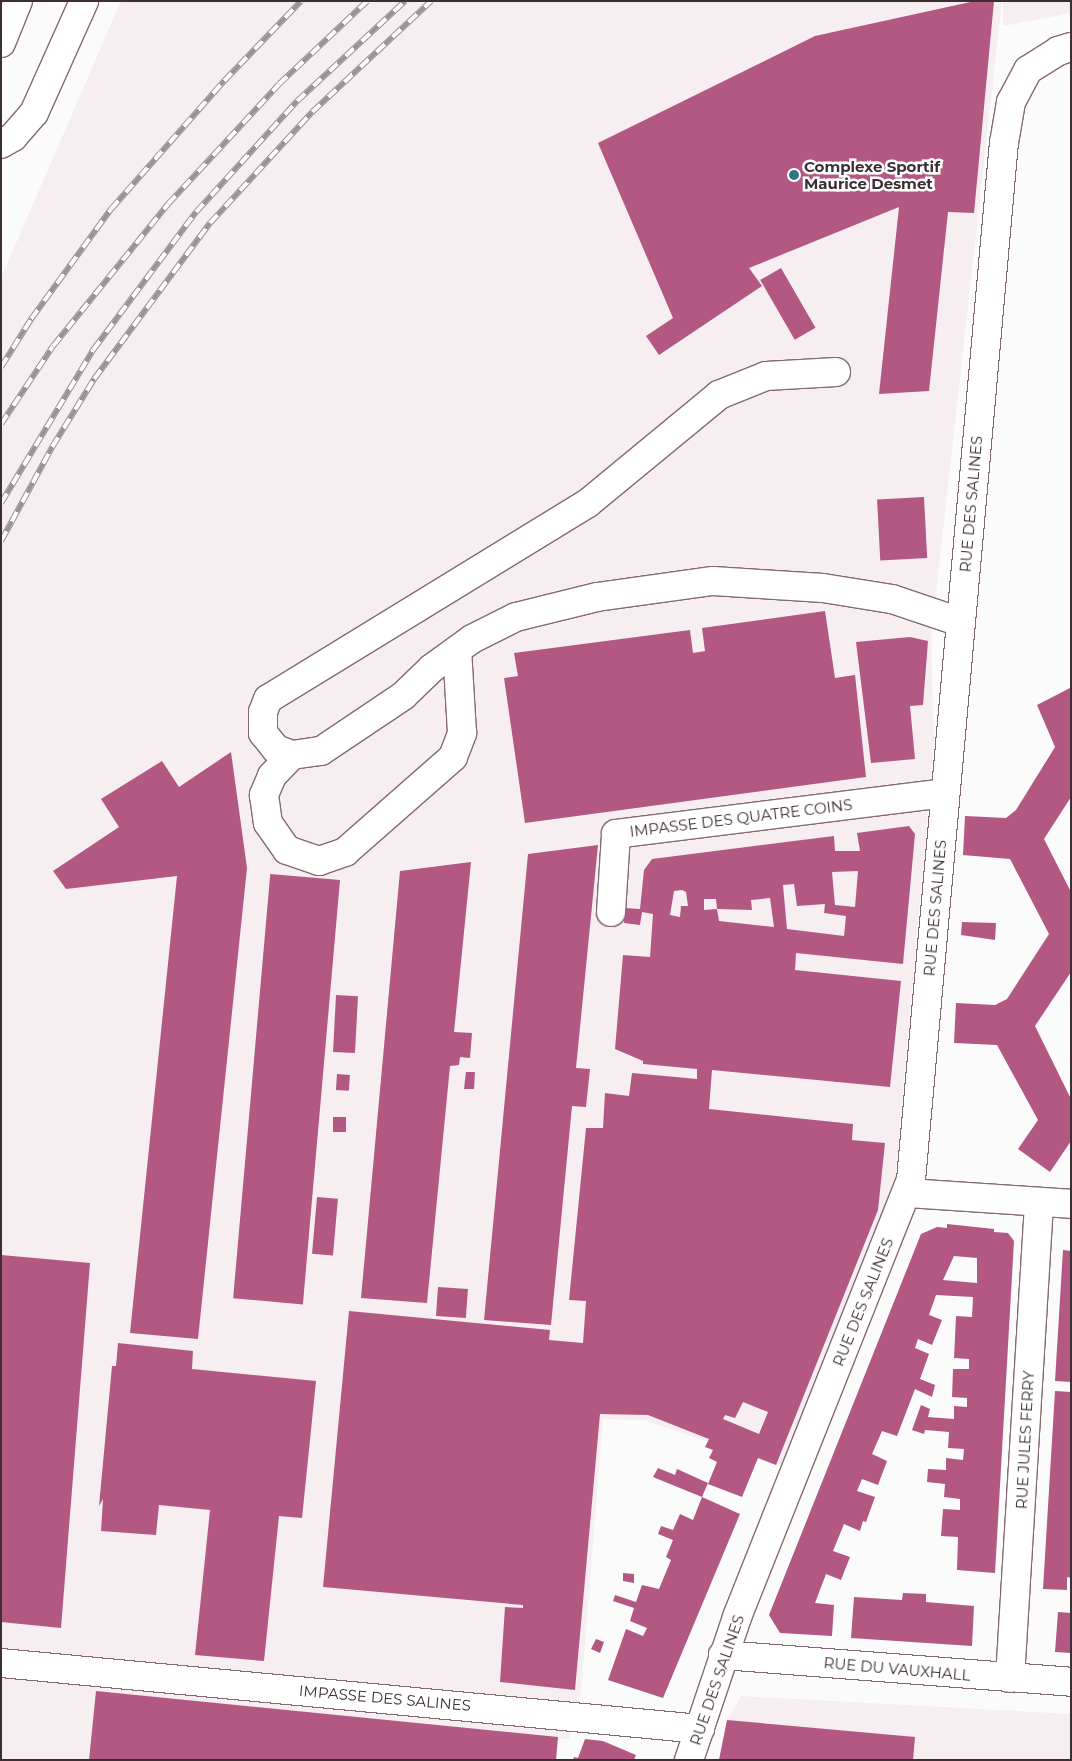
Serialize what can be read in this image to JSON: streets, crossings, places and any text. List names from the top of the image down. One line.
{"streets":{"street":["RUE DES SALINES","IMPASSE DES QUATRE COINS","RUE JULES FERRY","RUE DU VAUXHALL","IMPASSE DES SALINES"]},"crossings":[["RUE DES SALINES","IMPASSE DES QUATRE COINS"],["RUE DES SALINES","RUE DU VAUXHALL"],["RUE DES SALINES","IMPASSE DES SALINES"],["RUE JULES FERRY","RUE DU VAUXHALL"]],"places":["Complexe Sportif Maurice Desmet"]}
